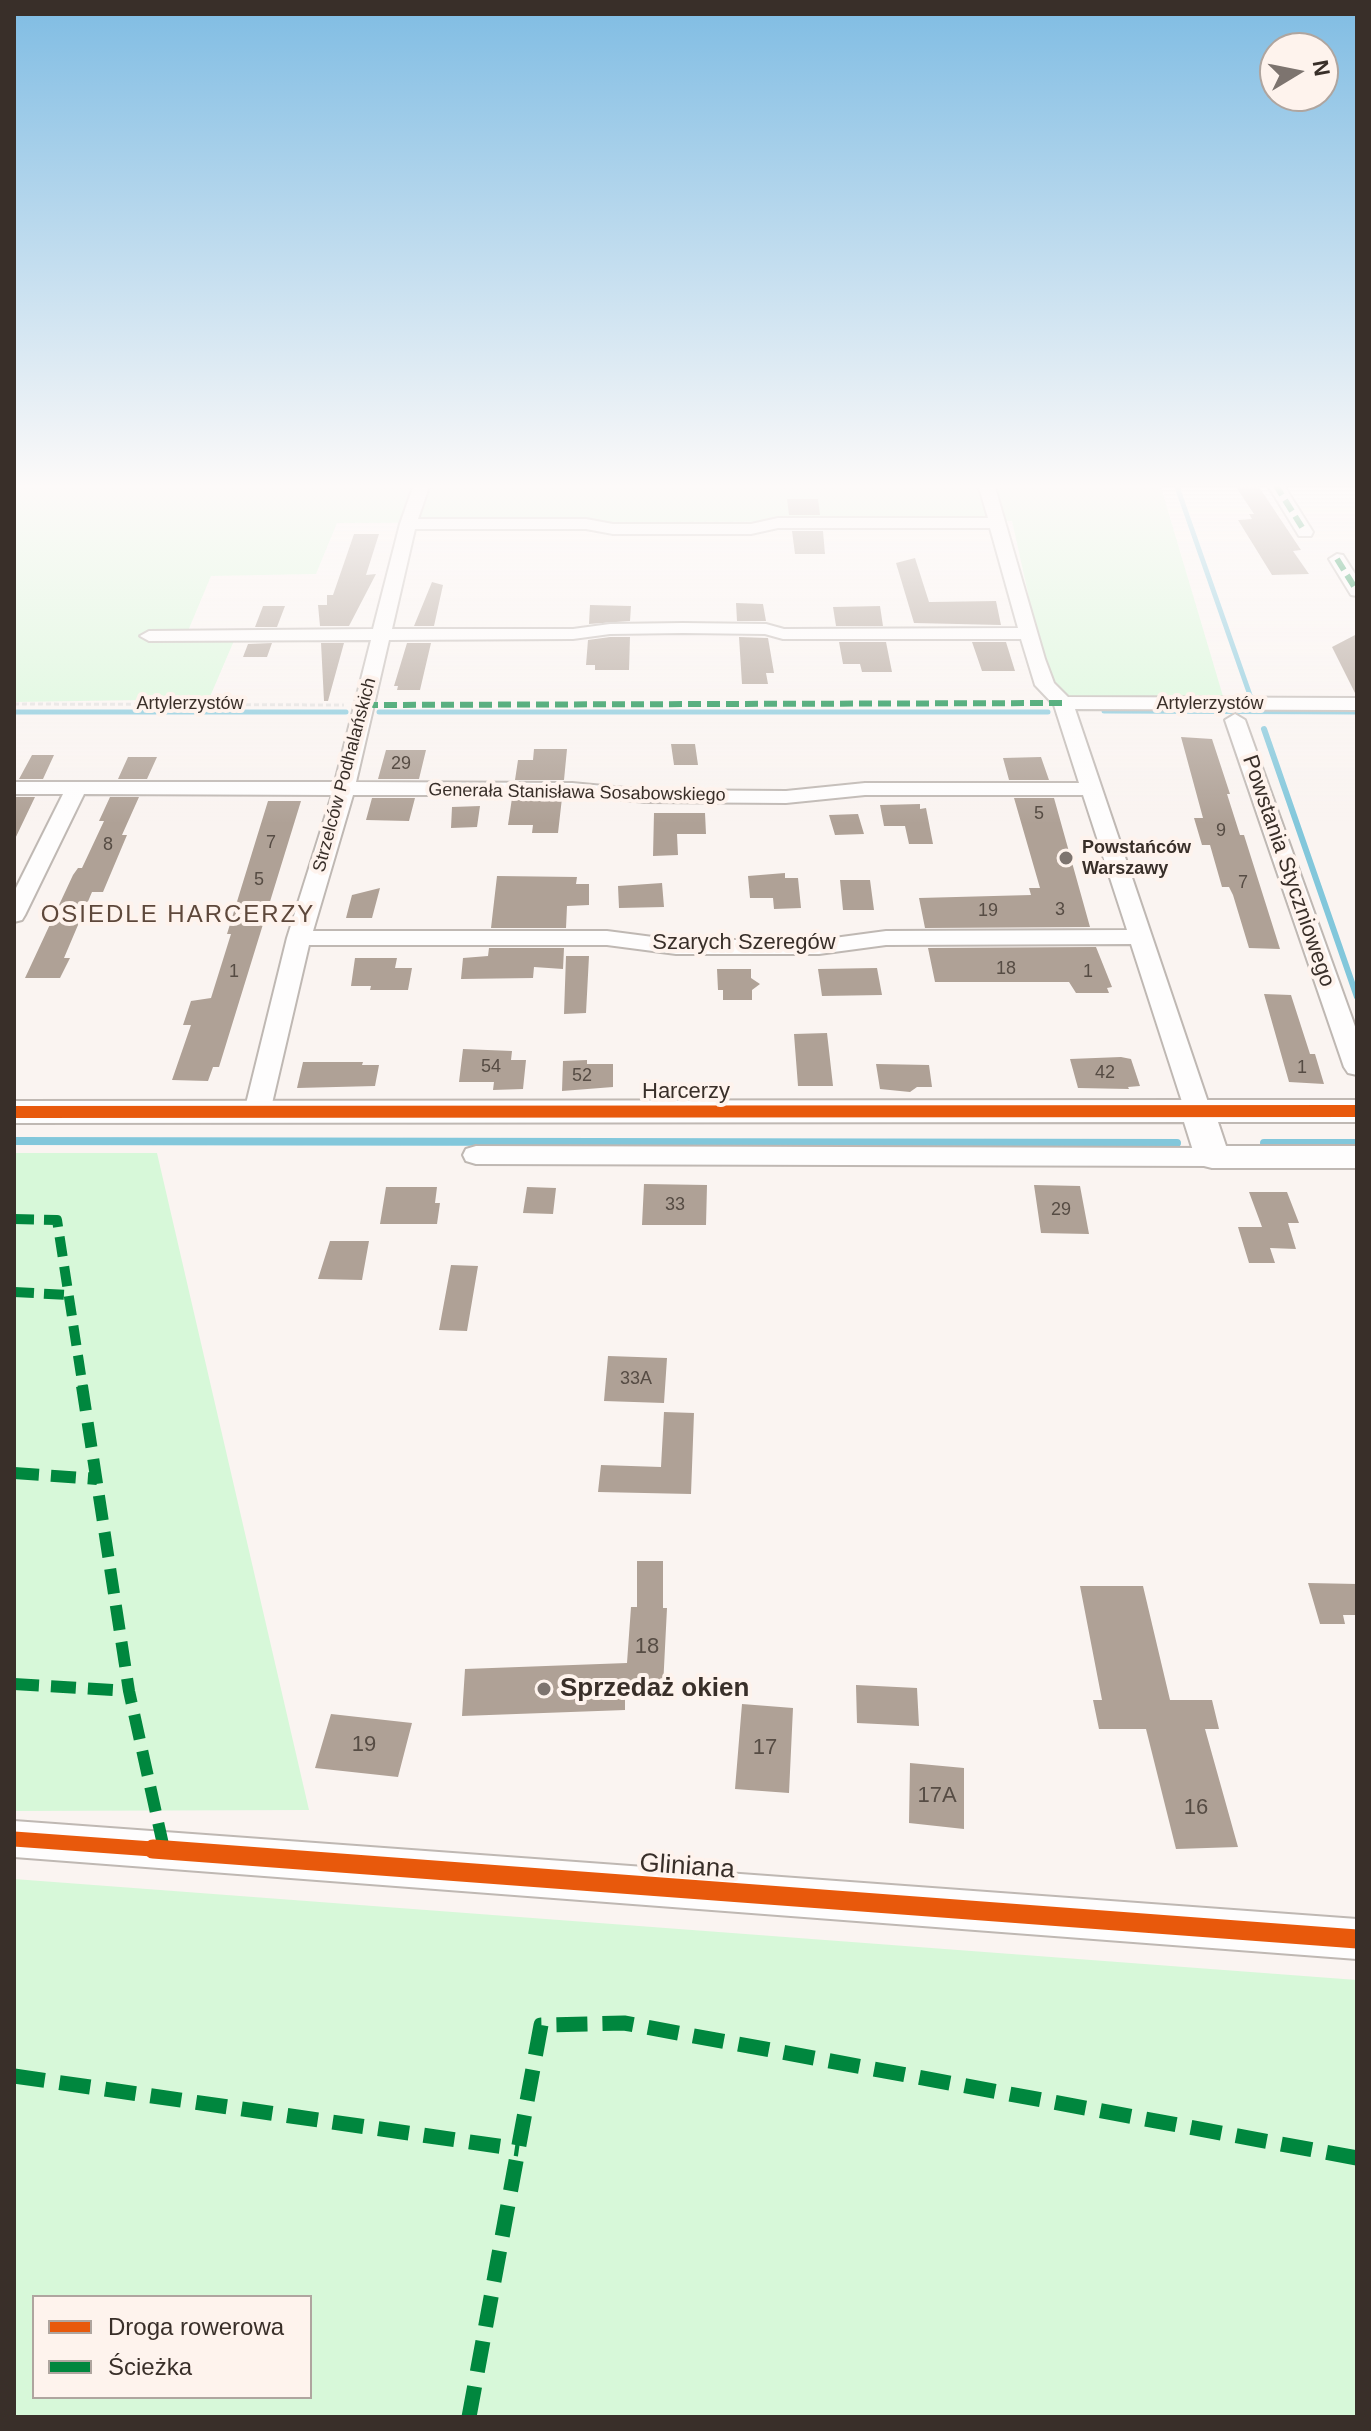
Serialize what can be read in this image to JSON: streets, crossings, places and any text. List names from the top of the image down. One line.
{"streets":{"street":["Artylerzystów","Strzelców Podhalańskich","Generała Stanisława Sosabowskiego","Powstania Styczniowego","Szarych Szeregów","Harcerzy","Gliniana"]},"crossings":[["Artylerzystów","Strzelców Podhalańskich"],["Artylerzystów","Powstania Styczniowego"],["Strzelców Podhalańskich","Generała Stanisława Sosabowskiego"],["Strzelców Podhalańskich","Szarych Szeregów"],["Strzelców Podhalańskich","Harcerzy"]],"districts":["OSIEDLE HARCERZY"],"places":["Powstańców Warszawy","Sprzedaż okien"],"house_numbers":["29","5","9","7","8","5","7","3","19","18","1","1","54","1","42","52","33","29","33A","18","19","17","17A","16"],"legend":["Droga rowerowa","Ścieżka"],"north":"right"}
